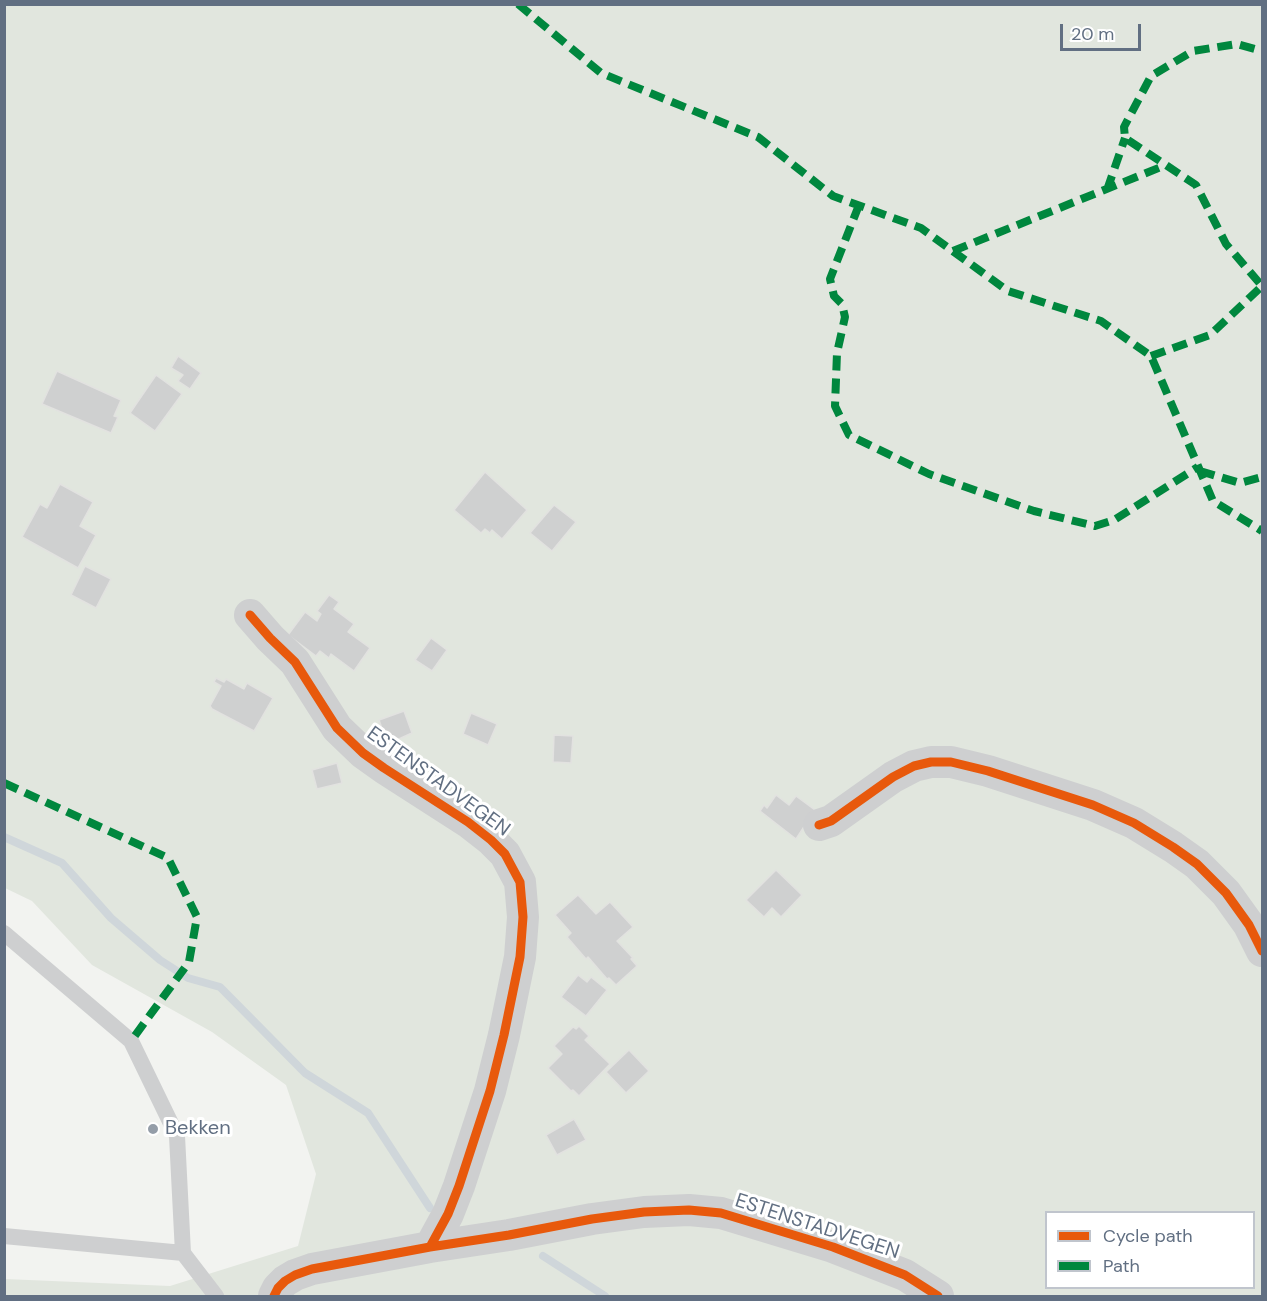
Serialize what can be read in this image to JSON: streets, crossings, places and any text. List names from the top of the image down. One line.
{"streets":{"street":["ESTENSTADVEGEN"]},"places":["Bekken"],"legend":["Cycle path","Path"],"scale_bar":"20 m"}
